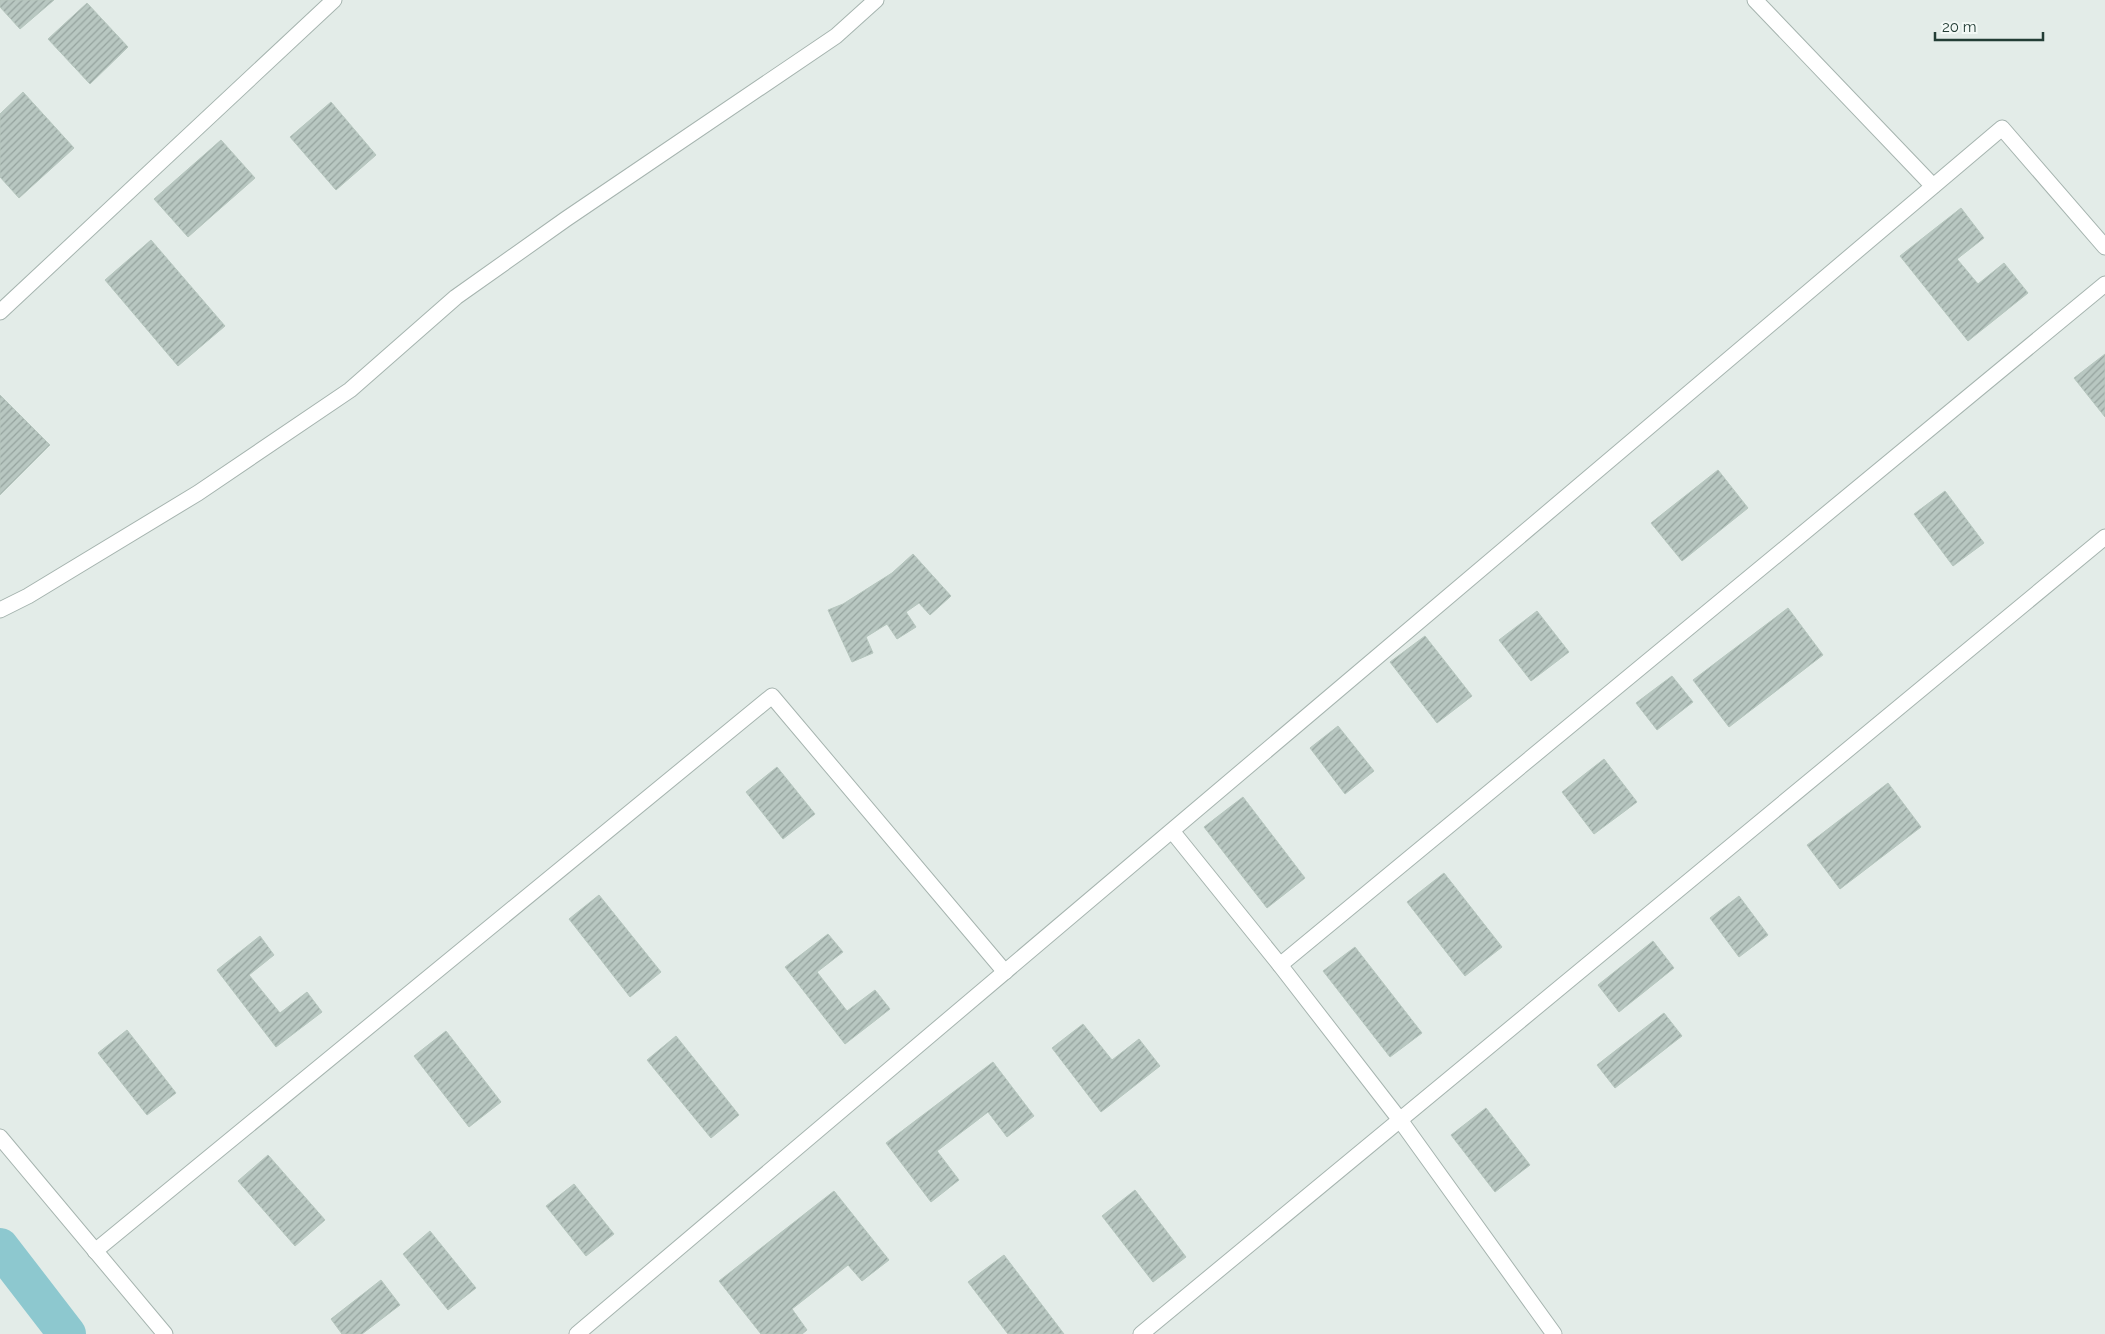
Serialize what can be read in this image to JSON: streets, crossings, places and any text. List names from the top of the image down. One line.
{"scale_bar":"20 m"}
